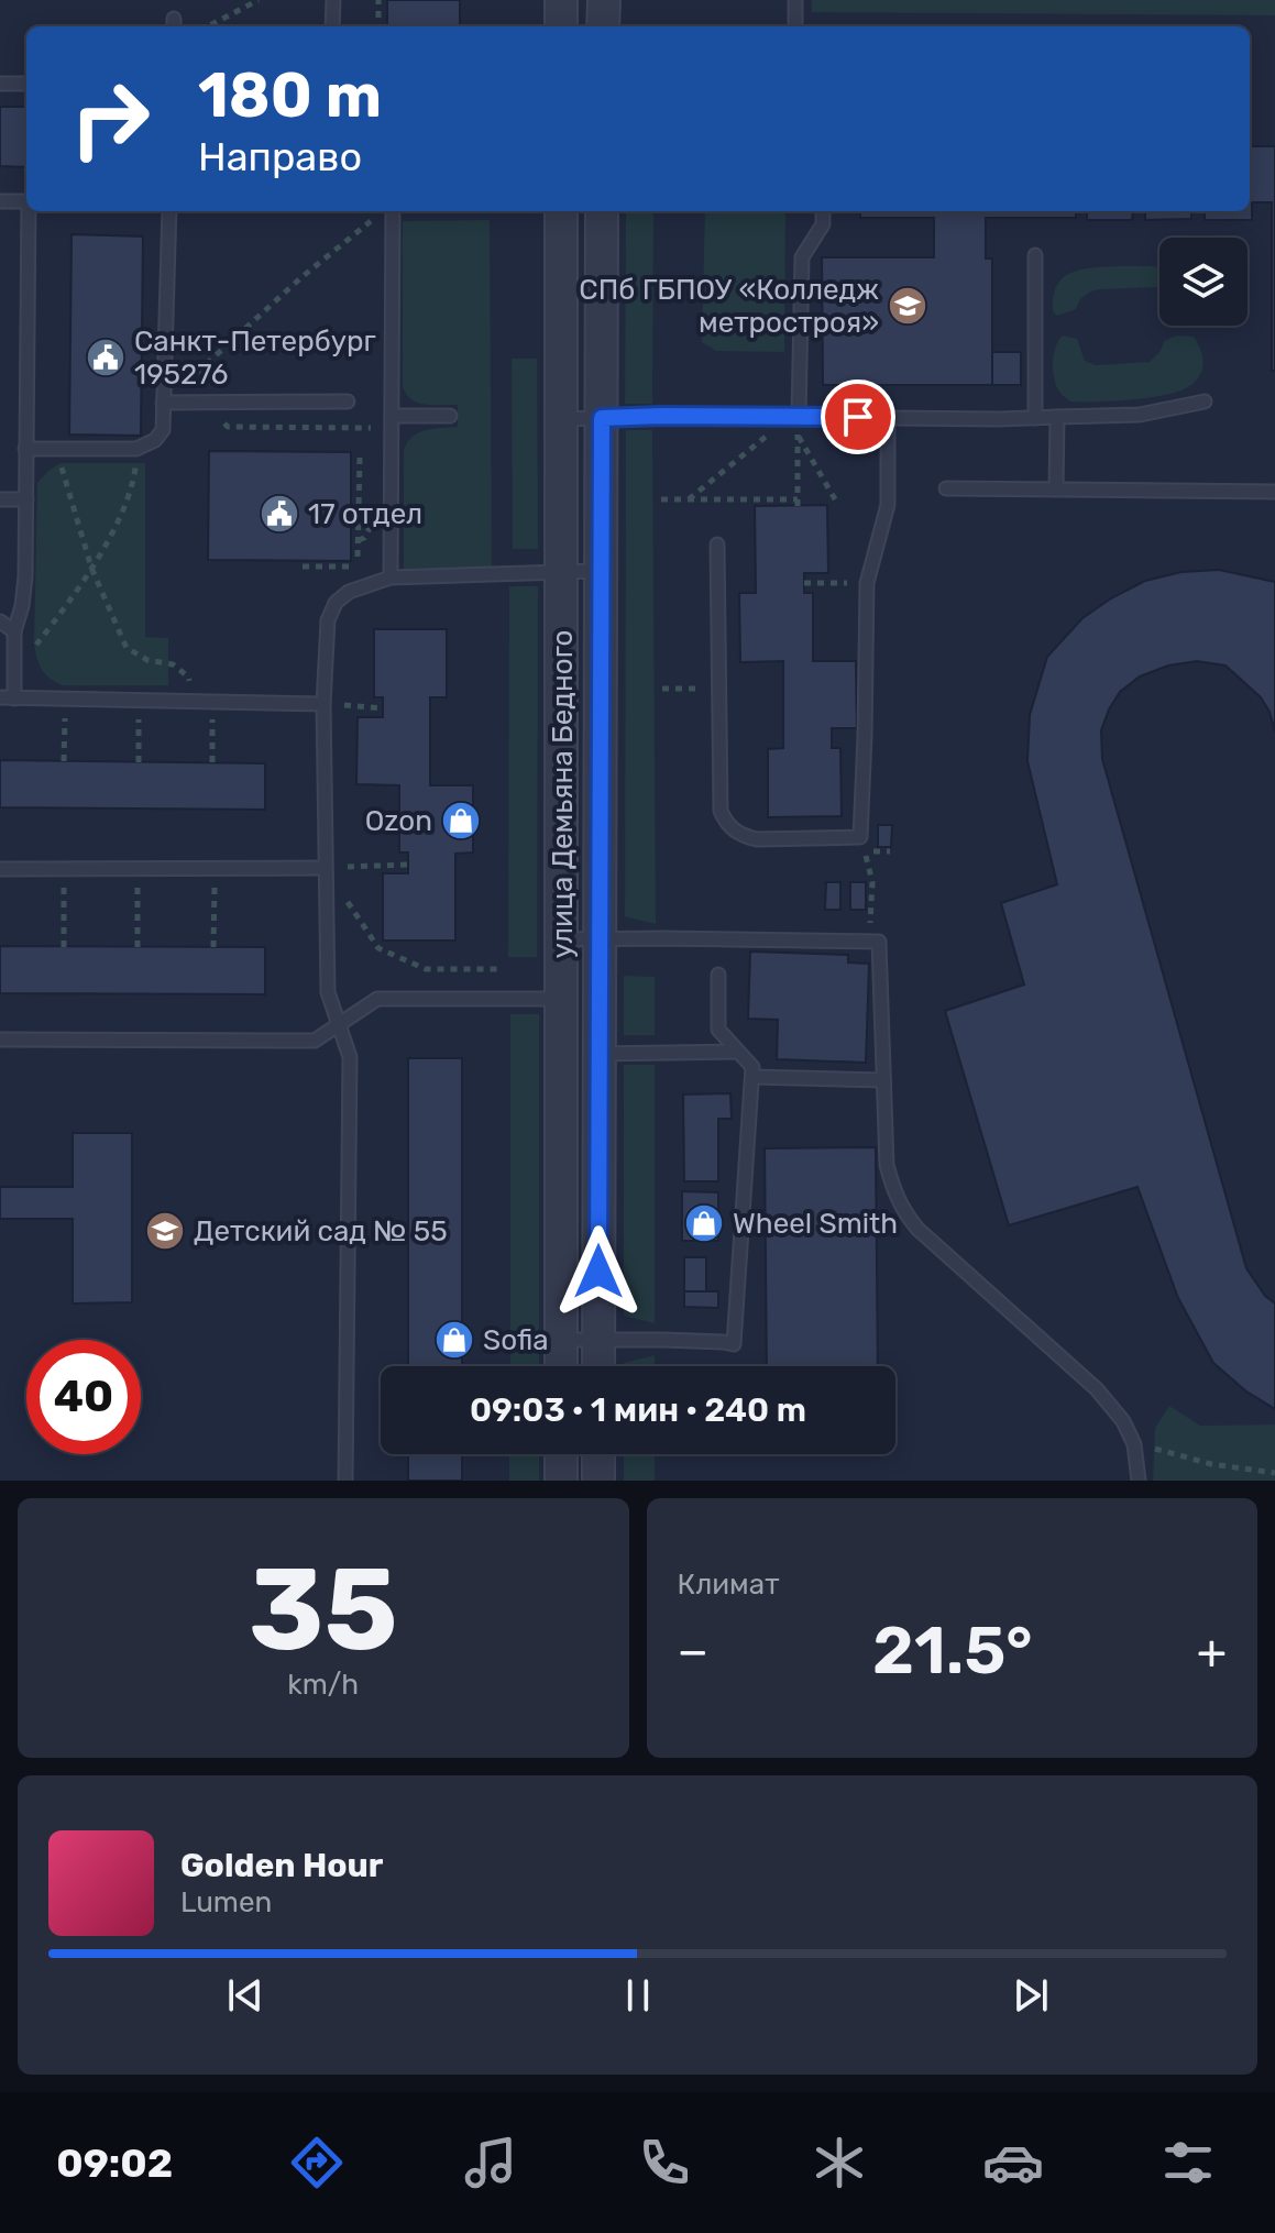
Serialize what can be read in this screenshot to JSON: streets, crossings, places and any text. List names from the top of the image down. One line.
{"streets":{"street":["улица Демьяна Бедного"]},"places":{"school or university":["СПб ГБПОУ «Колледж метростроя»","Детский сад № 55"],"public building":["Санкт-Петербург 195276","17 отдел"],"shop":["Ozon","Wheel Smith","Sofia"]},"page":{"turn":["180 m","Направо"],"limit":"40","trip":"09:03 · 1 мин · 240 m","tile":[["35","km/h"],"Климат"],"heat":["−","21.5°","+"],"song":["Golden Hour","Lumen"],"tabs":"09:02"}}
